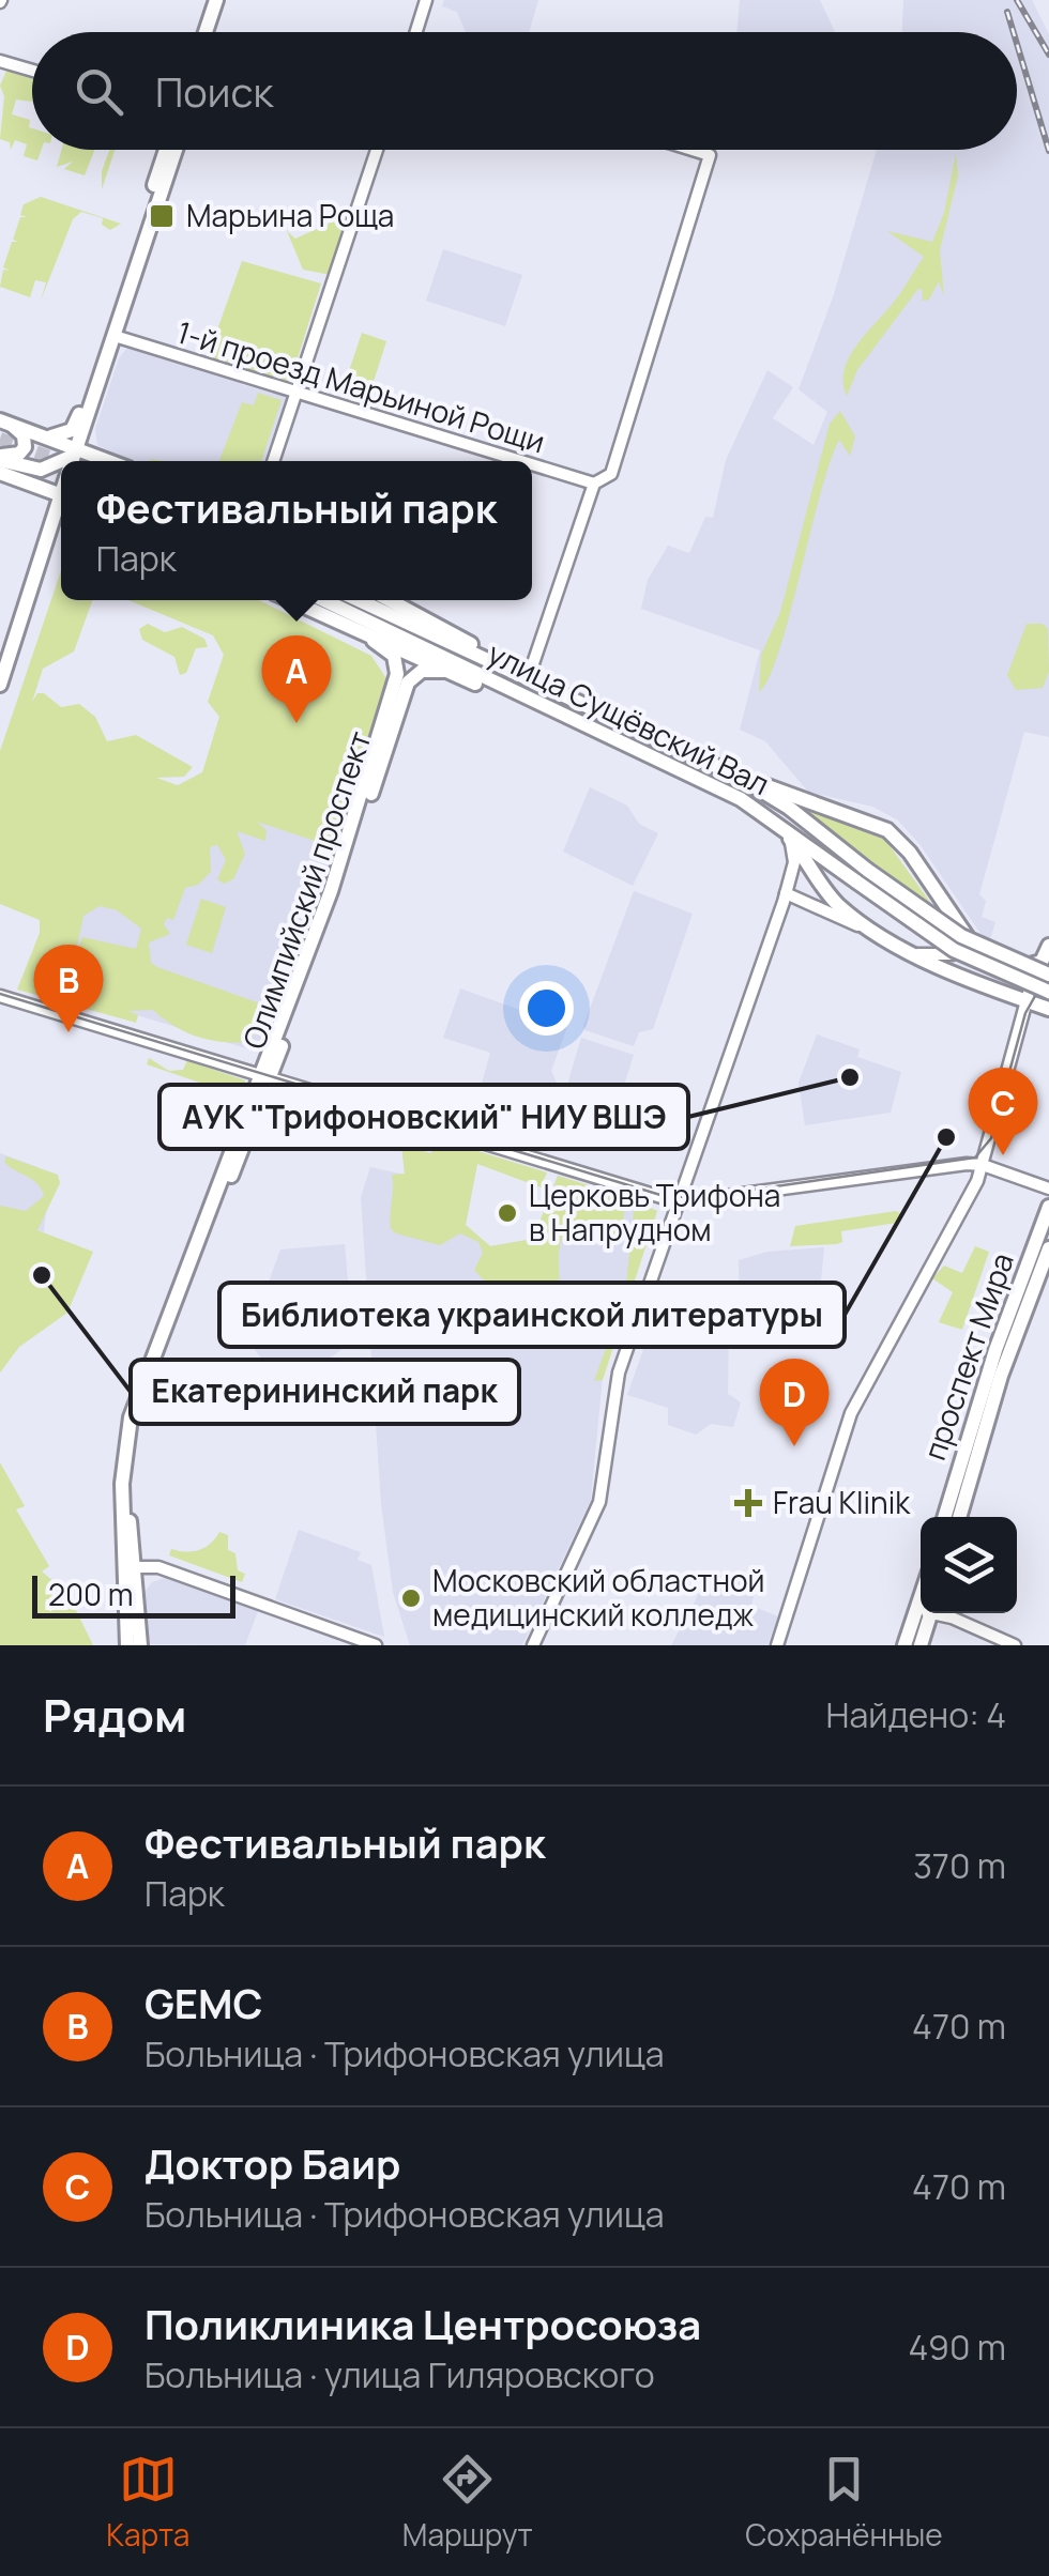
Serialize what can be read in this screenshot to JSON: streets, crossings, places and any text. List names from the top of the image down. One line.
{"streets":{"main road":["улица Сущёвский Вал","Олимпийский проспект","проспект Мира"],"street":["1-й проезд Марьиной Рощи"]},"places":{"transit":["Марьина Роща"],"other":["АУК \"Трифоновский\" НИУ ВШЭ","Библиотека украинской литературы","Церковь Трифона в Напрудном","Екатерининский парк","Московский областной медицинский колледж"],"health":["Frau Klinik"]},"scale_bar":"200 m","page":{"search":"Поиск","popup":["Фестивальный парк","Парк"],"pins":["A","B","C","D"],"scale":"200 m","heading":["Рядом","Найдено: 4"],"list":[{"mark":"A","name":"Фестивальный парк","note":"Парк","value":"370 m"},{"mark":"B","name":"GEMC","note":"Больница · Трифоновская улица","value":"470 m"},{"mark":"C","name":"Доктор Баир","note":"Больница · Трифоновская улица","value":"470 m"},{"mark":"D","name":"Поликлиника Центросоюза","note":"Больница · улица Гиляровского","value":"490 m"}],"nav":["Карта","Маршрут","Сохранённые"]}}
